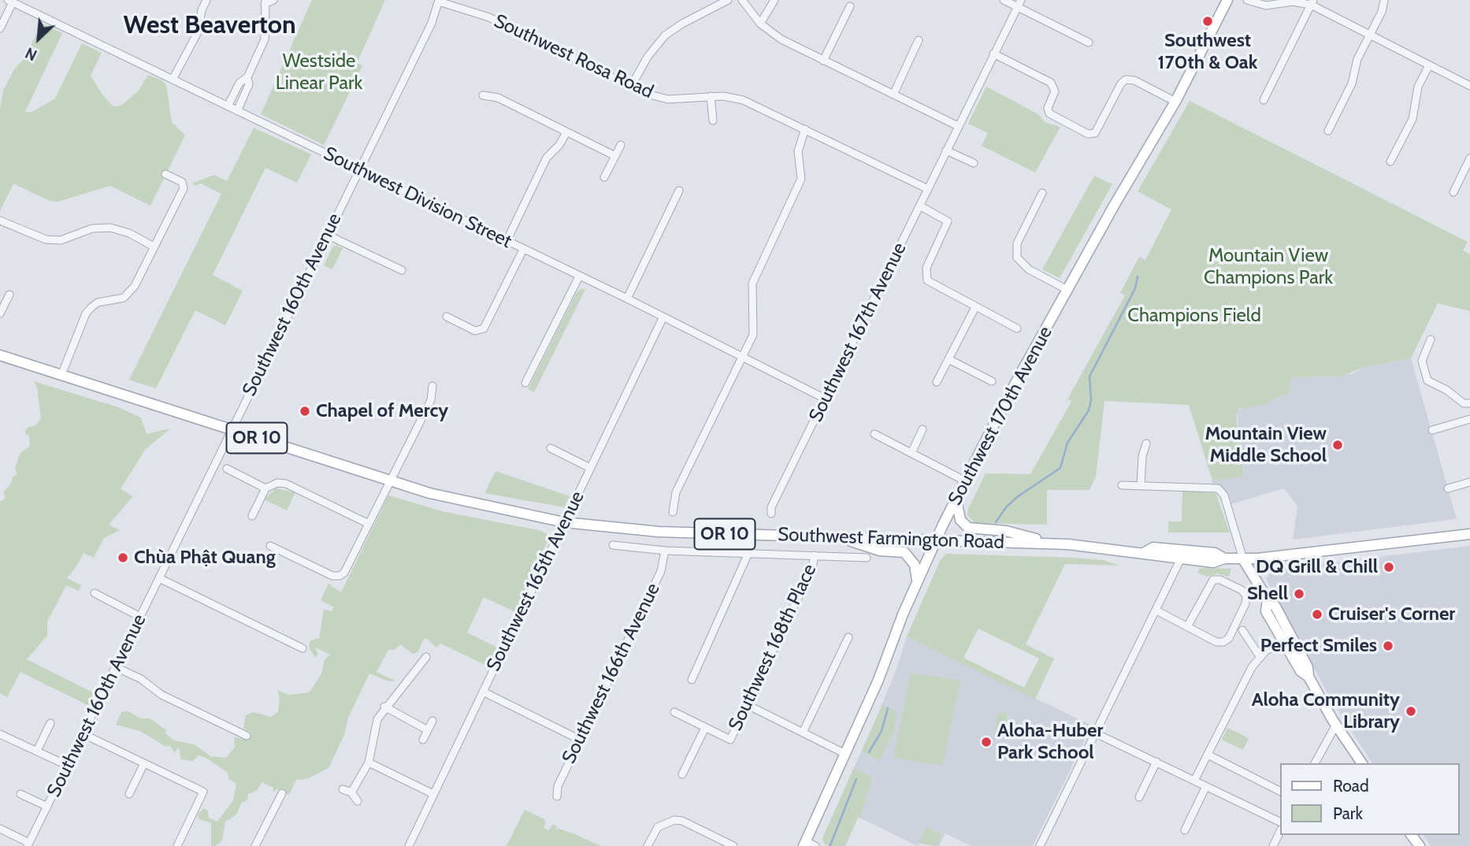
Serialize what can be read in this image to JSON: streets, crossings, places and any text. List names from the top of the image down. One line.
{"streets":{"main road":["Southwest 170th Avenue","OR 10","Southwest Farmington Road"],"street":["Southwest Rosa Road","Southwest Division Street","Southwest 160th Avenue","Southwest 167th Avenue","Southwest 165th Avenue","Southwest 168th Place","Southwest 166th Avenue"]},"crossings":[["Southwest Rosa Road","Southwest 160th Avenue"],["Southwest Rosa Road","Southwest 167th Avenue"],["Southwest Division Street","Southwest 160th Avenue"],["Southwest Division Street","Southwest 167th Avenue"],["Southwest Division Street","Southwest 165th Avenue"],["Southwest 160th Avenue","Southwest Farmington Road"],["Southwest 170th Avenue","Southwest Farmington Road"],["Southwest Farmington Road","Southwest 165th Avenue"]],"districts":["West Beaverton"],"parks":["Westside Linear Park","Mountain View Champions Park","Champions Field"],"places":["Southwest 170th & Oak","Chapel of Mercy","Mountain View Middle School","Chùa Phật Quang","DQ Grill & Chill","Shell","Cruiser's Corner","Perfect Smiles","Aloha Community Library","Aloha-Huber Park School"],"legend":["Road","Park"],"north":"bottom left"}
